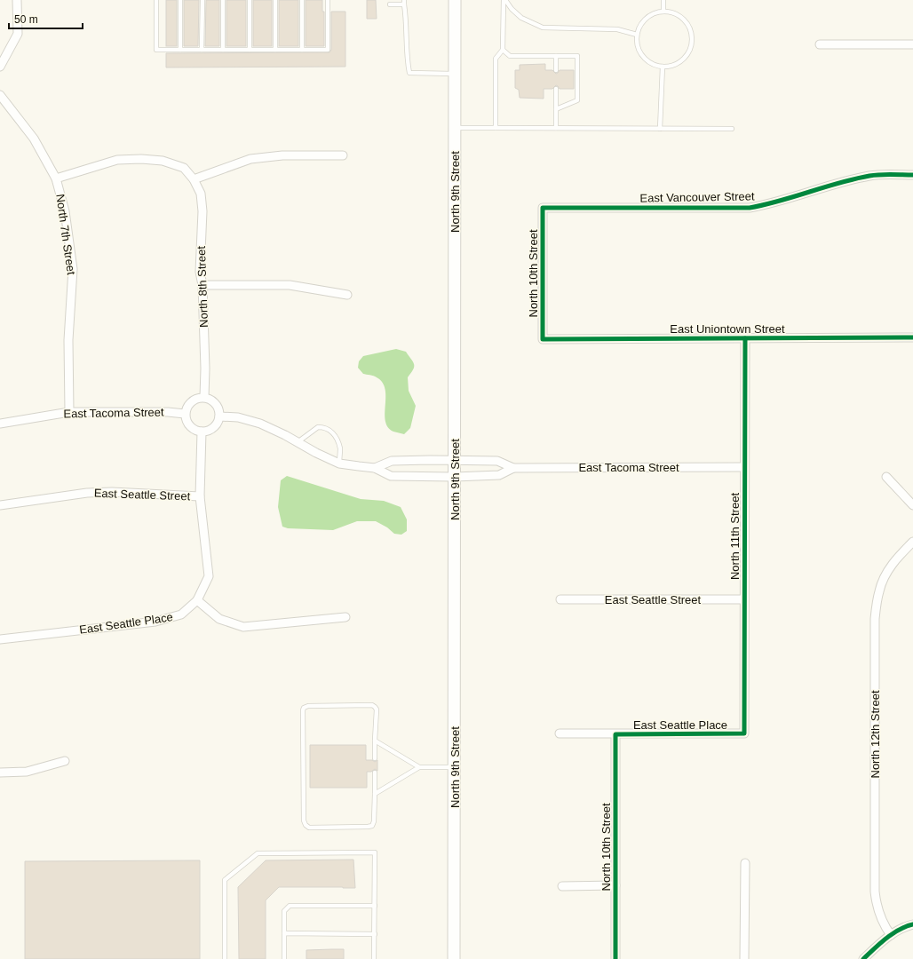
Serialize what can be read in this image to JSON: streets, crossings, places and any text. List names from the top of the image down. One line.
{"streets":{"main road":["North 9th Street"],"street":["East Vancouver Street","North 7th Street","North 10th Street","North 8th Street","East Uniontown Street","East Tacoma Street","East Seattle Street","North 11th Street","East Seattle Place","North 12th Street"]},"crossings":[["North 9th Street","East Tacoma Street"],["East Vancouver Street","North 10th Street"],["North 7th Street","East Tacoma Street"],["North 10th Street","East Uniontown Street"],["North 10th Street","East Seattle Place"],["North 8th Street","East Tacoma Street"],["East Uniontown Street","North 11th Street"],["East Tacoma Street","North 11th Street"],["East Seattle Street","North 11th Street"],["North 11th Street","East Seattle Place"]],"scale_bar":"50 m"}
